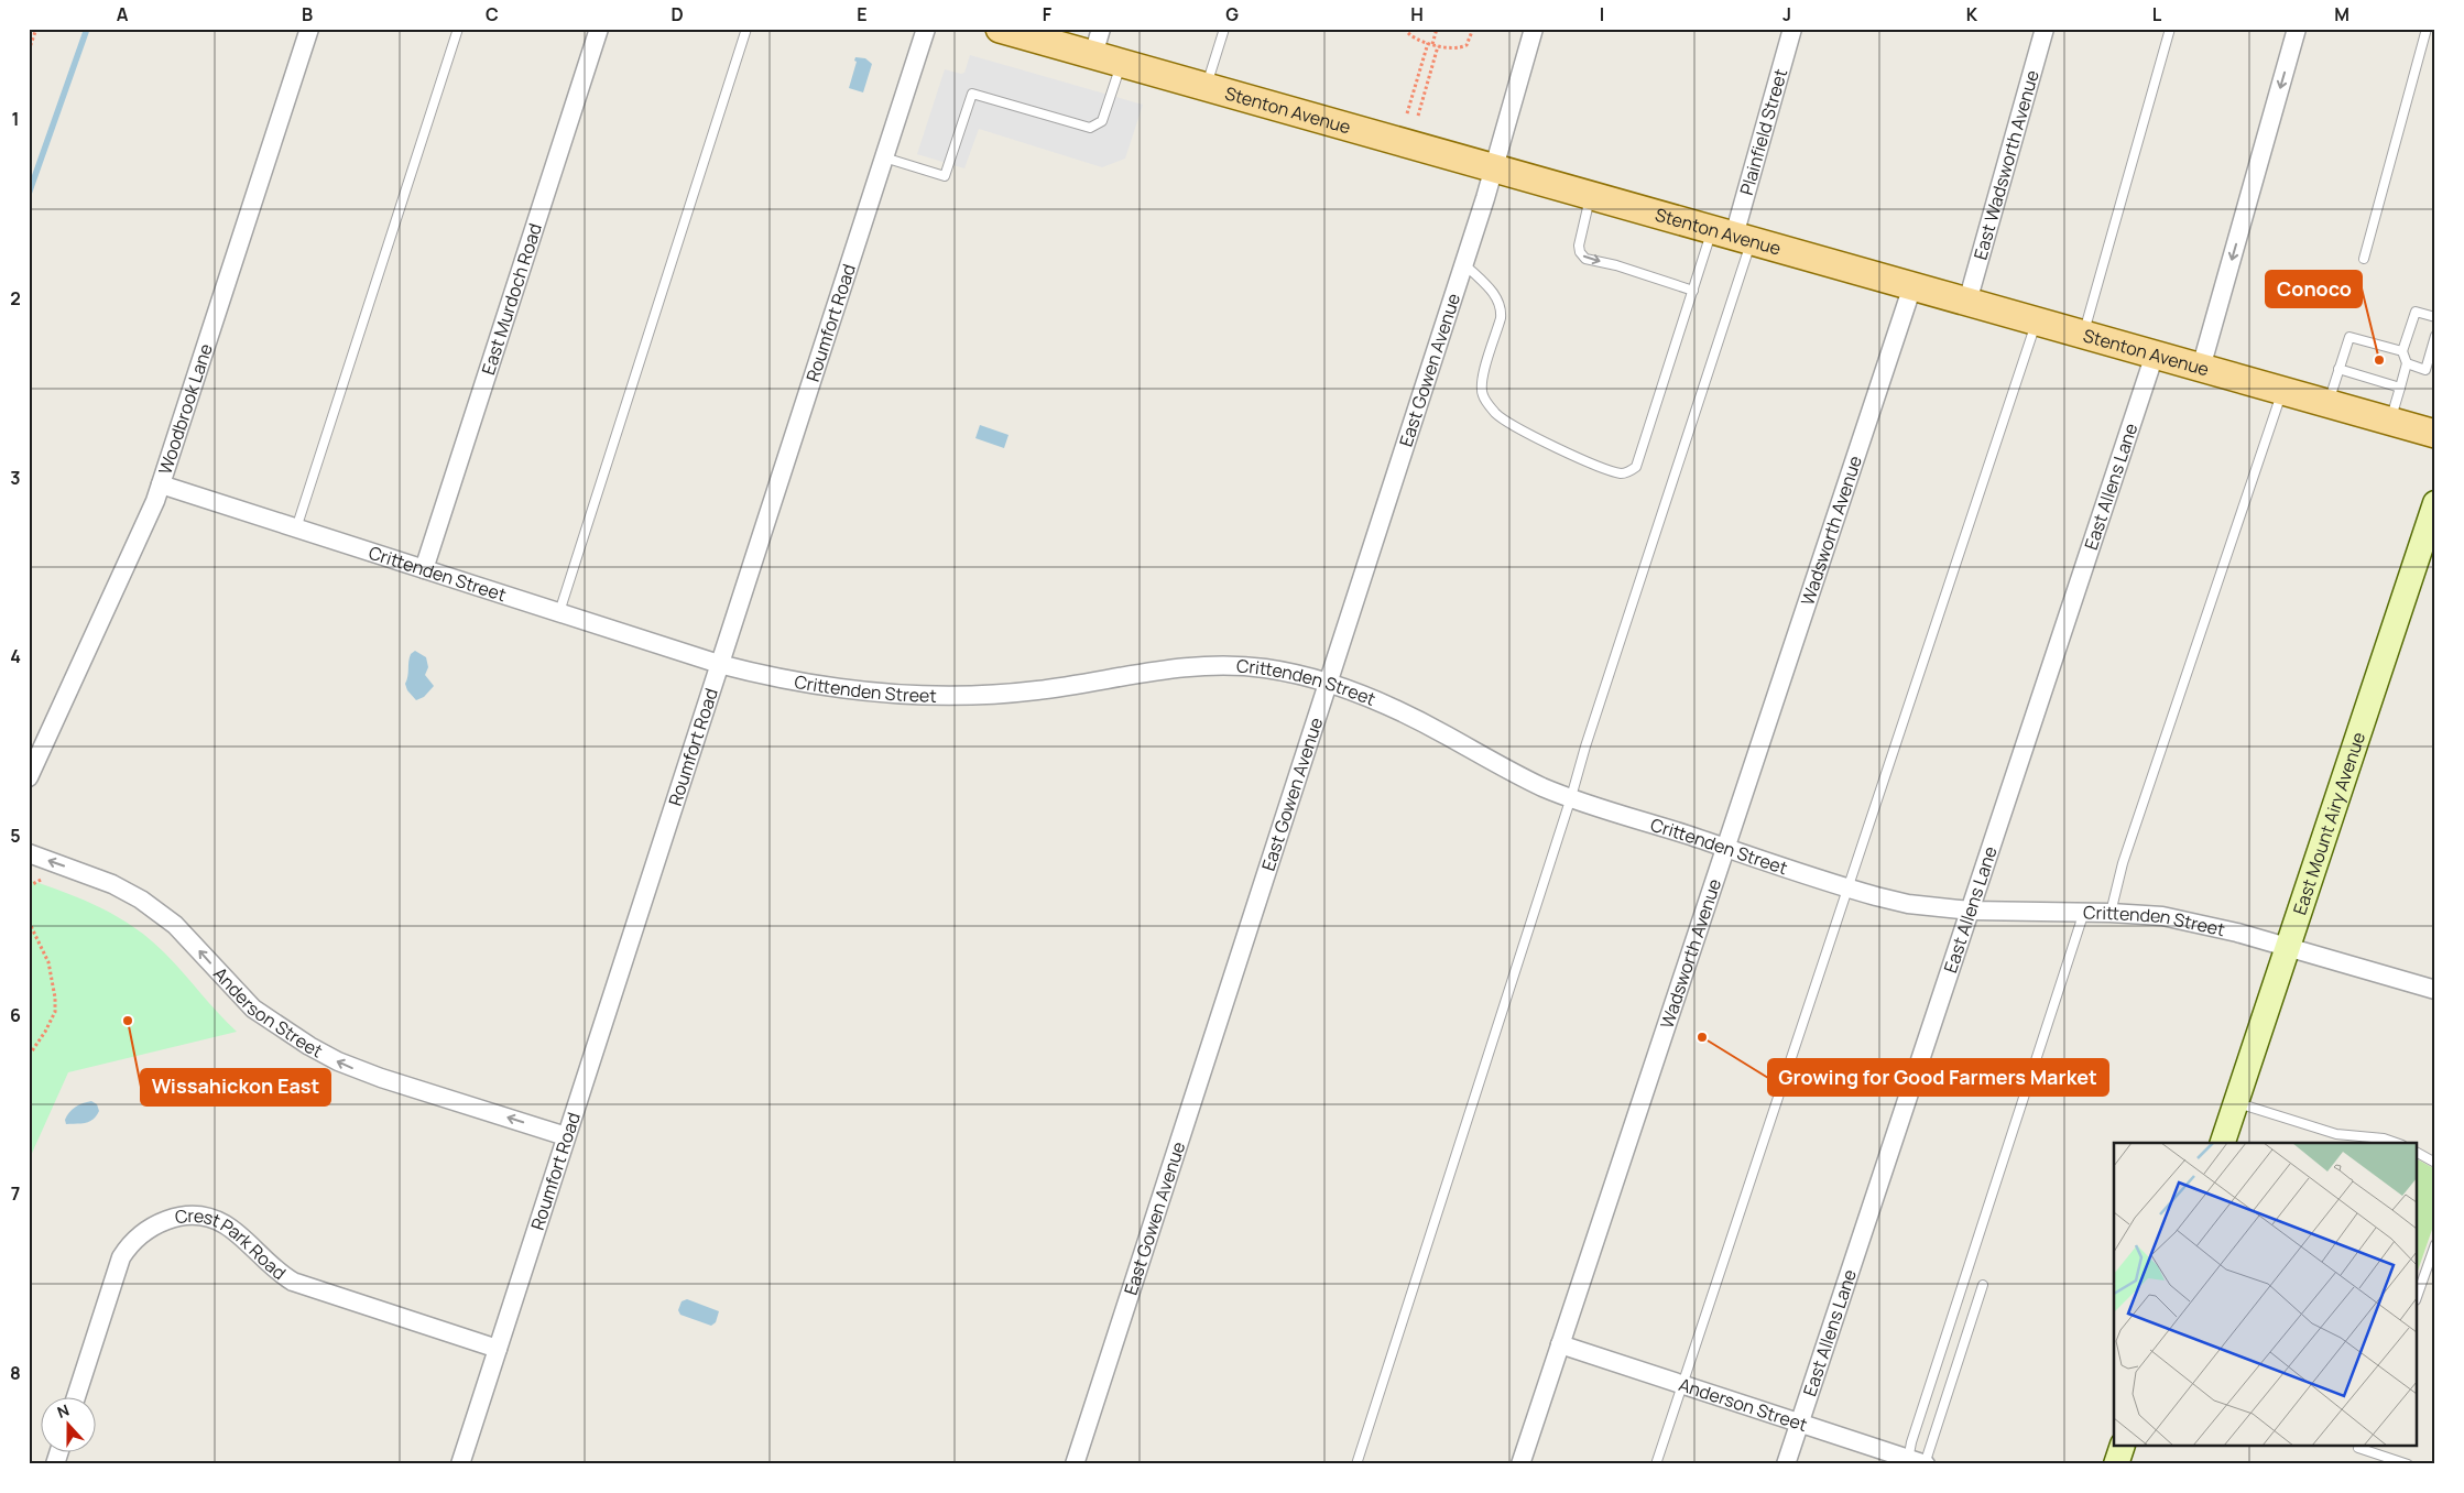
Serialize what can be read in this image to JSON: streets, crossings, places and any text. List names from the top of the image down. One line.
{"streets":{"main road":["Stenton Avenue","East Mount Airy Avenue"],"street":["Plainfield Street","East Wadsworth Avenue","East Murdoch Road","Roumfort Road","East Gowen Avenue","Woodbrook Lane","East Allens Lane","Wadsworth Avenue","Crittenden Street","Anderson Street","Crest Park Road"]},"crossings":[["Stenton Avenue","Plainfield Street"],["Stenton Avenue","East Wadsworth Avenue"],["Stenton Avenue","East Gowen Avenue"],["Stenton Avenue","East Allens Lane"],["Stenton Avenue","Wadsworth Avenue"],["East Murdoch Road","Crittenden Street"],["Roumfort Road","Crittenden Street"],["Roumfort Road","Anderson Street"],["Roumfort Road","Crest Park Road"],["East Gowen Avenue","Crittenden Street"],["Woodbrook Lane","Crittenden Street"],["East Allens Lane","Crittenden Street"],["East Allens Lane","Anderson Street"],["Wadsworth Avenue","Crittenden Street"],["Wadsworth Avenue","Anderson Street"],["Crittenden Street","East Mount Airy Avenue"]],"one_way":["Anderson Street"],"places":["Conoco","Wissahickon East","Growing for Good Farmers Market"],"north":"top","grid":{"columns":["A","B","C","D","E","F","G","H","I","J","K","L","M"],"rows":["1","2","3","4","5","6","7","8"]}}
